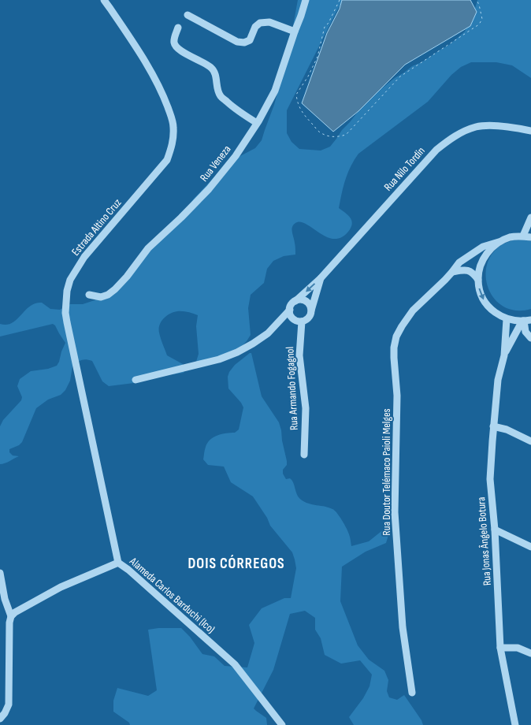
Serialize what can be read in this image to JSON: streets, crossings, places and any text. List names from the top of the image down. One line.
{"streets":{"street":["Rua Veneza","Rua Nilo Tordin","Estrada Altino Cruz","Rua Armando Fogagnol","Rua Doutor Telémaco Paioli Melges","Rua Jonas Ângelo Botura","Alameda Carlos Barduchi (Ico)"]},"crossings":[["Rua Nilo Tordin","Rua Armando Fogagnol"],["Estrada Altino Cruz","Alameda Carlos Barduchi (Ico)"]],"districts":["DOIS CÓRREGOS"]}
